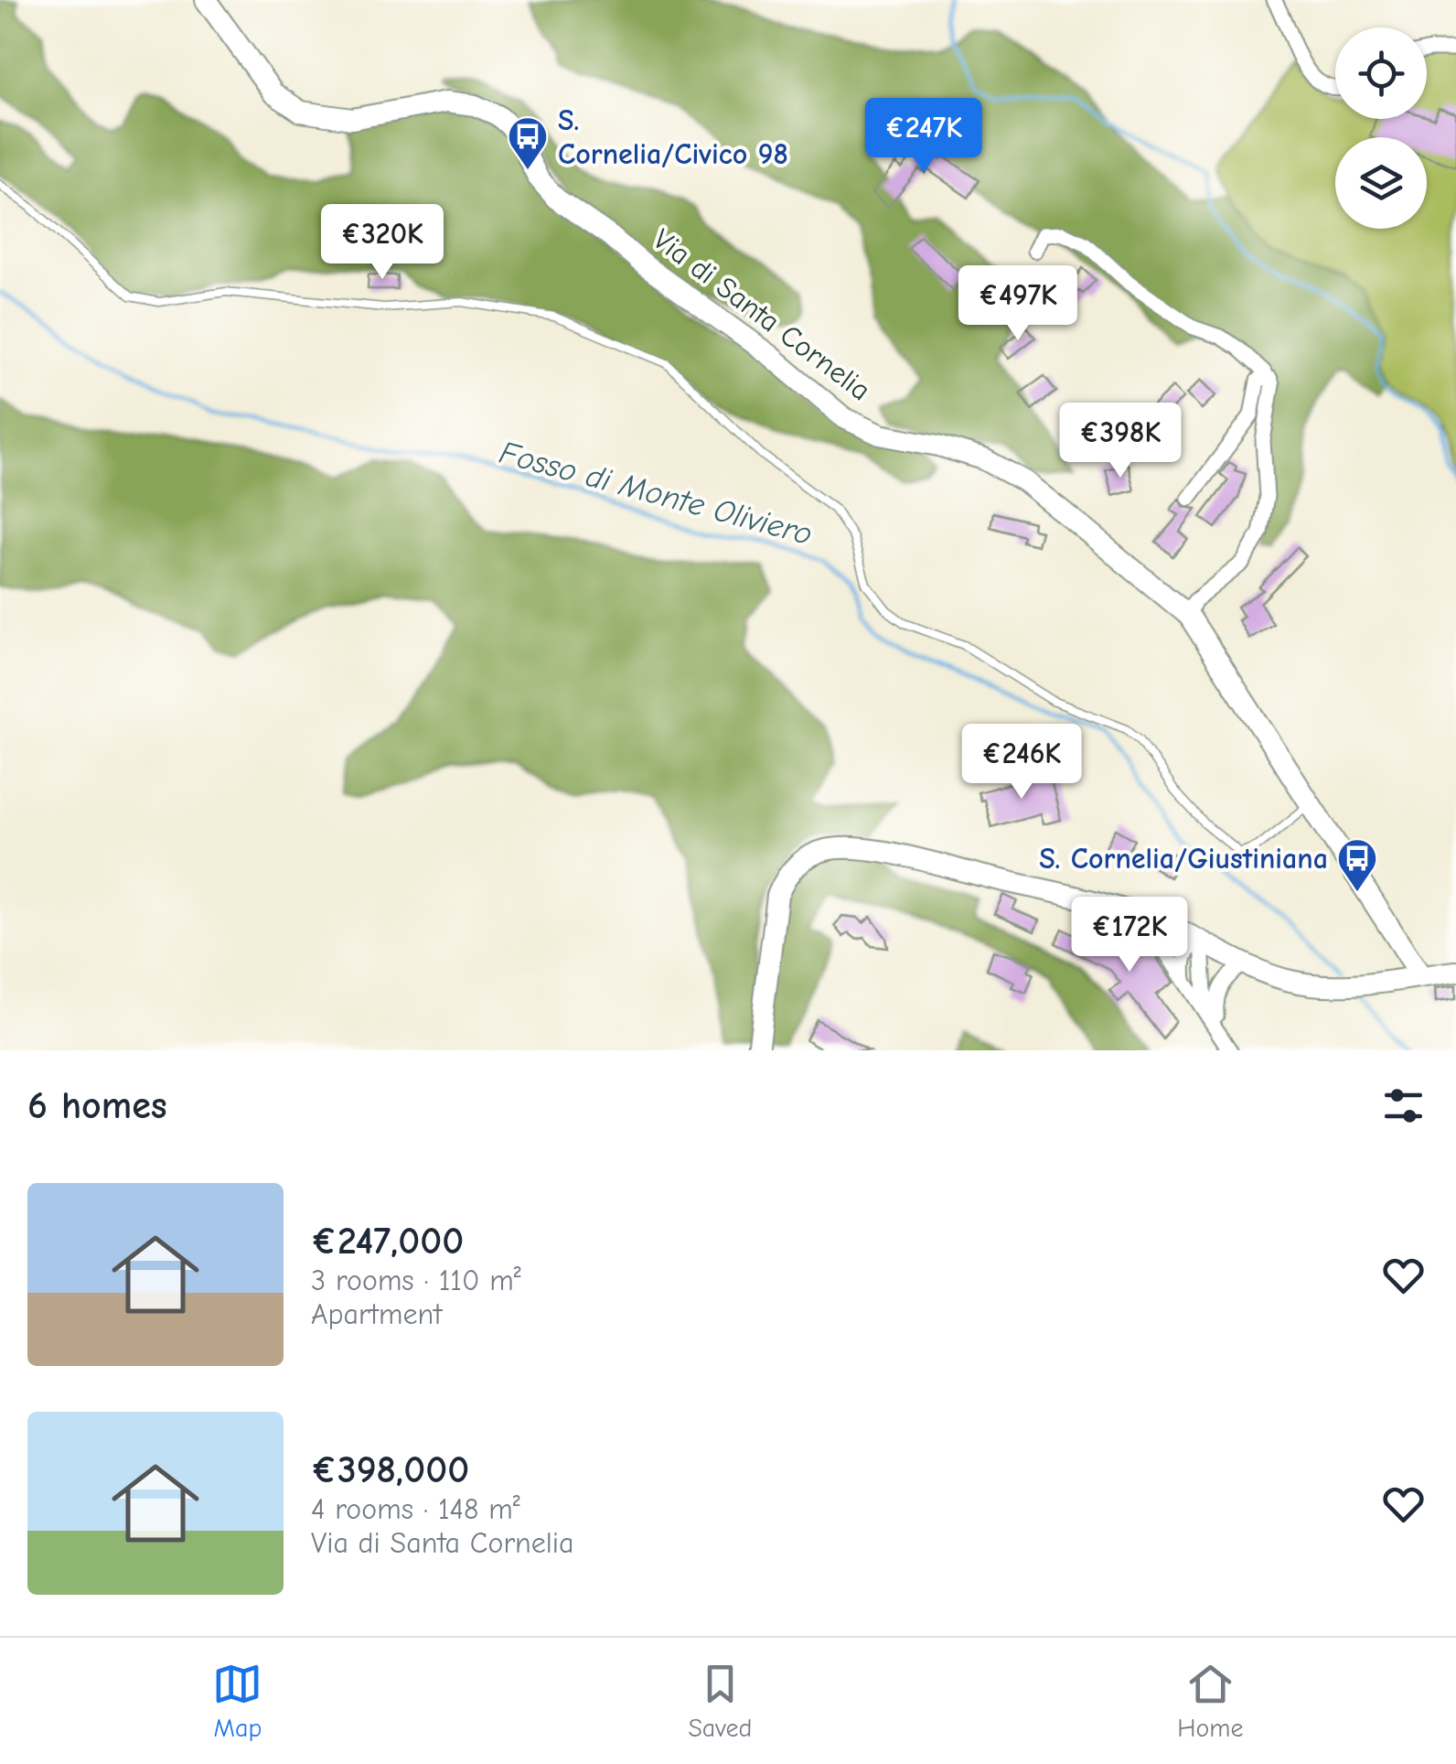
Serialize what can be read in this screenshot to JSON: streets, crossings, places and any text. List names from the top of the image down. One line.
{"streets":{"street":["Via di Santa Cornelia"]},"water":["Fosso di Monte Oliviero"],"places":{"bus stop":["S. Cornelia/Civico 98","S. Cornelia/Giustiniana"]},"page":{"price":["€247K","€320K","€497K","€398K","€246K","€172K"],"heading":"6 homes","list":[{"name":"€247,000","note":"3 rooms · 110 m² · Apartment"},{"name":"€398,000","note":"4 rooms · 148 m² · Via di Santa Cornelia"}],"tabs":["Map","Saved","Home"]}}
